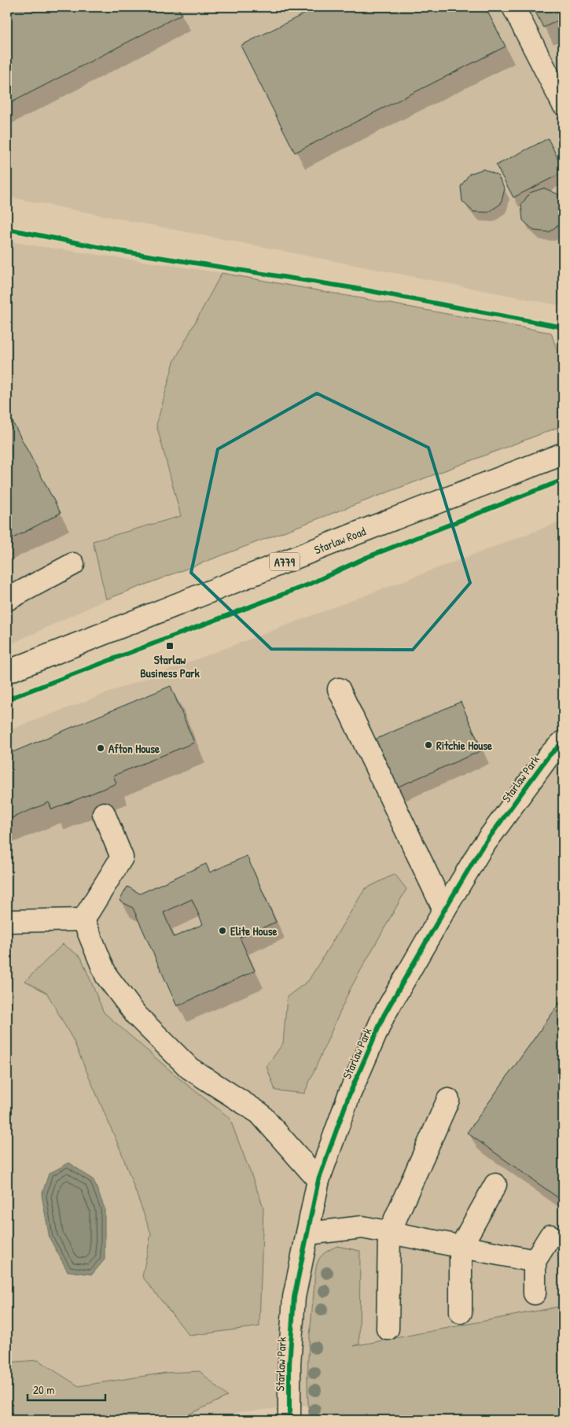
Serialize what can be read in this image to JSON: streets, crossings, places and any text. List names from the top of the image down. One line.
{"streets":{"street":["Starlaw Road","A779","Starlaw Park"]},"places":{"transit":["Starlaw Business Park"],"other":["Ritchie House","Afton House","Elite House"]},"scale_bar":"20 m"}
